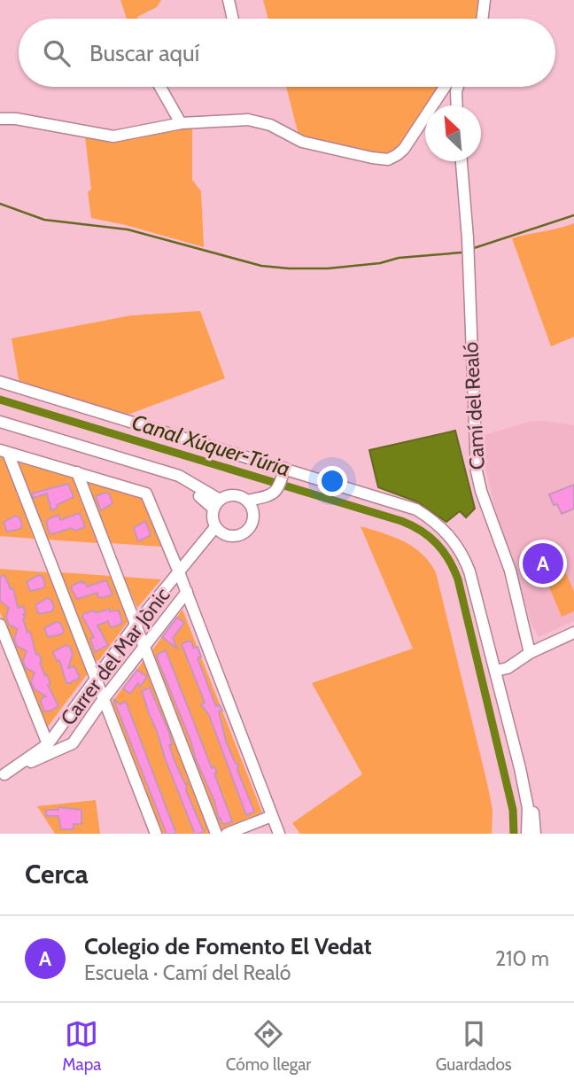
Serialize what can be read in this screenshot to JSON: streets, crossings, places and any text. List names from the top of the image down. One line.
{"streets":{"street":["Camí del Realó","Carrer del Mar Jònic"]},"water":["Canal Xúquer-Túria"],"north":"top left","page":{"search":"Buscar aquí","pins":"A","heading":"Cerca","list":[{"mark":"A","name":"Colegio de Fomento El Vedat","note":"Escuela · Camí del Realó","value":"210 m"}],"nav":["Mapa","Cómo llegar","Guardados"]}}
